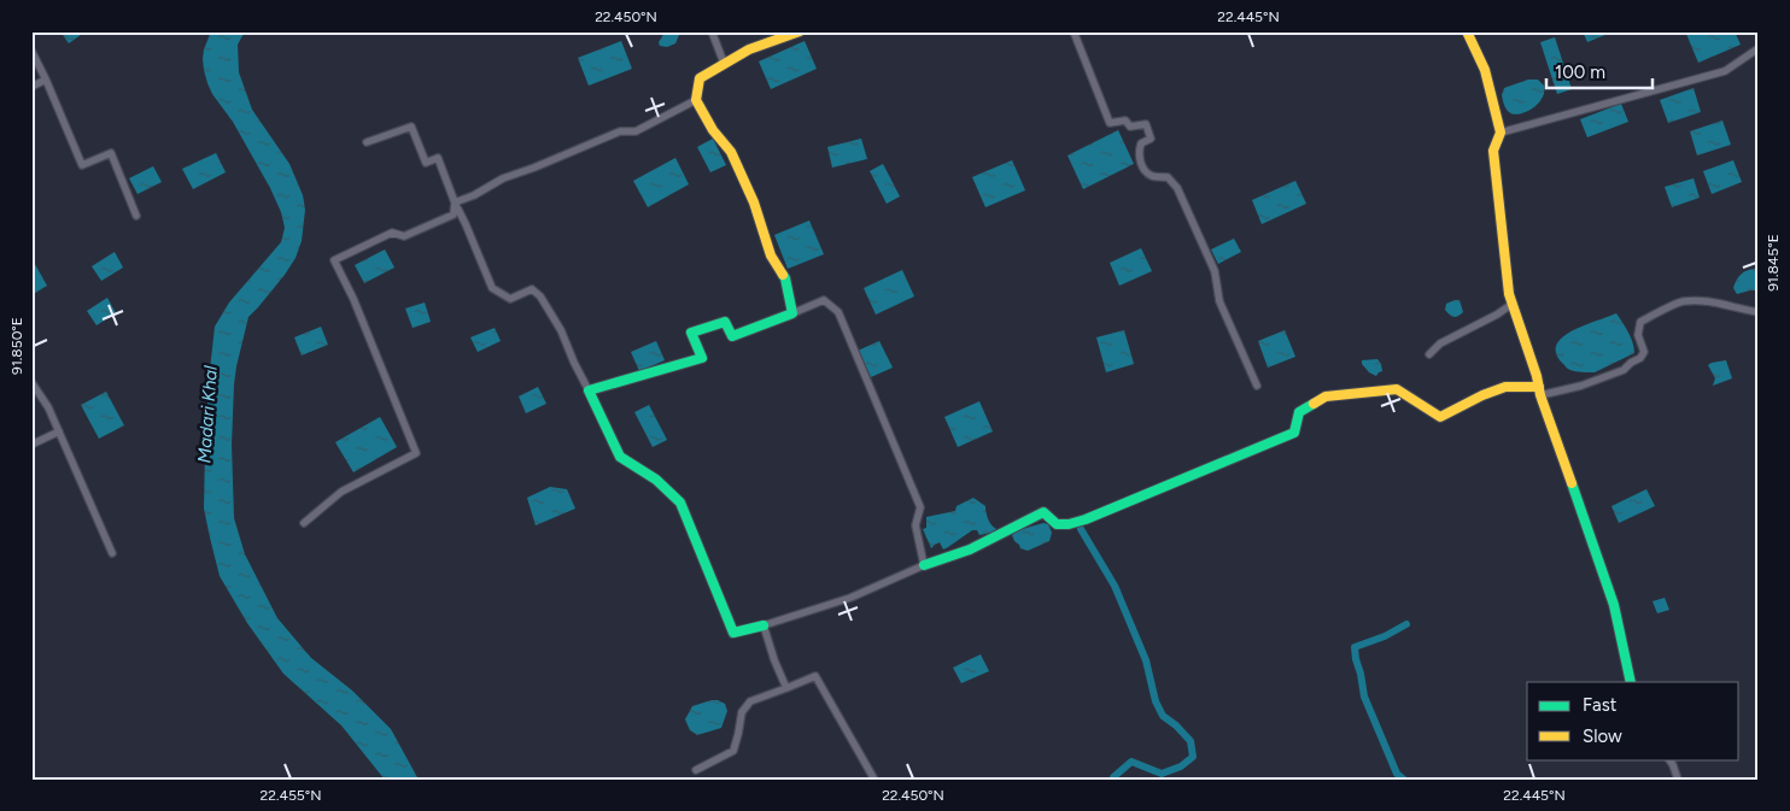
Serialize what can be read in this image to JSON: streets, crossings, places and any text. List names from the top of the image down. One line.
{"water":["Madari Khal"],"legend":["Fast","Slow"],"scale_bar":"100 m","coordinates":["22.450°N","22.445°N","91.845°E","91.850°E","22.455°N"]}
